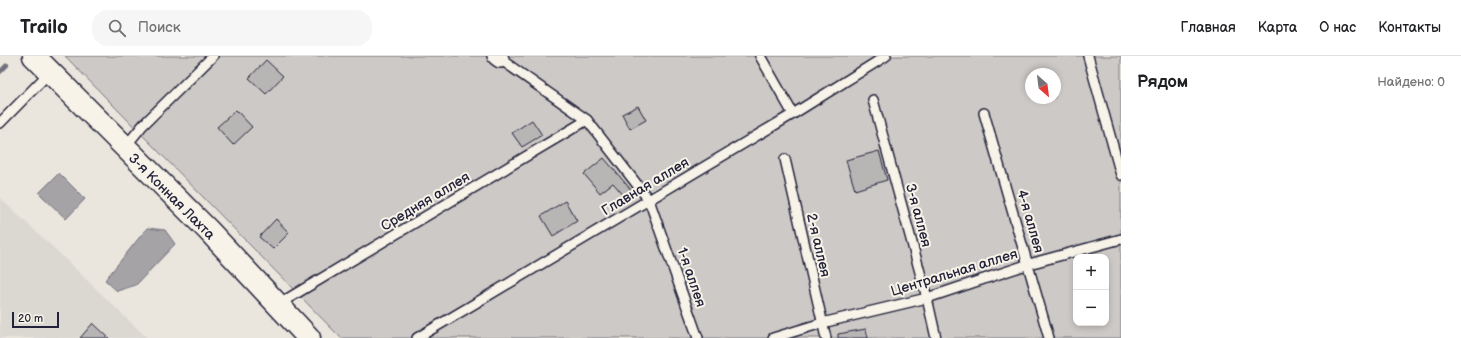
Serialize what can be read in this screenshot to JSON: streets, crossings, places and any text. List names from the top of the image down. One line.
{"streets":{"main road":["3-я Конная Лахта"],"lane":["Главная аллея","Средняя аллея","3-я аллея","4-я аллея","2-я аллея","Центральная аллея","1-я аллея"]},"crossings":[["Главная аллея","1-я аллея"],["3-я Конная Лахта","Средняя аллея"],["Средняя аллея","1-я аллея"],["3-я аллея","Центральная аллея"],["4-я аллея","Центральная аллея"],["2-я аллея","Центральная аллея"]],"scale_bar":"20 m","north":"bottom right","page":{"header":"Trailo","search":"Поиск","nav":["Главная","Карта","О нас","Контакты"],"heading":["Рядом","Найдено: 0"],"map_buttons":["+","−"],"scale":"20 m"}}
